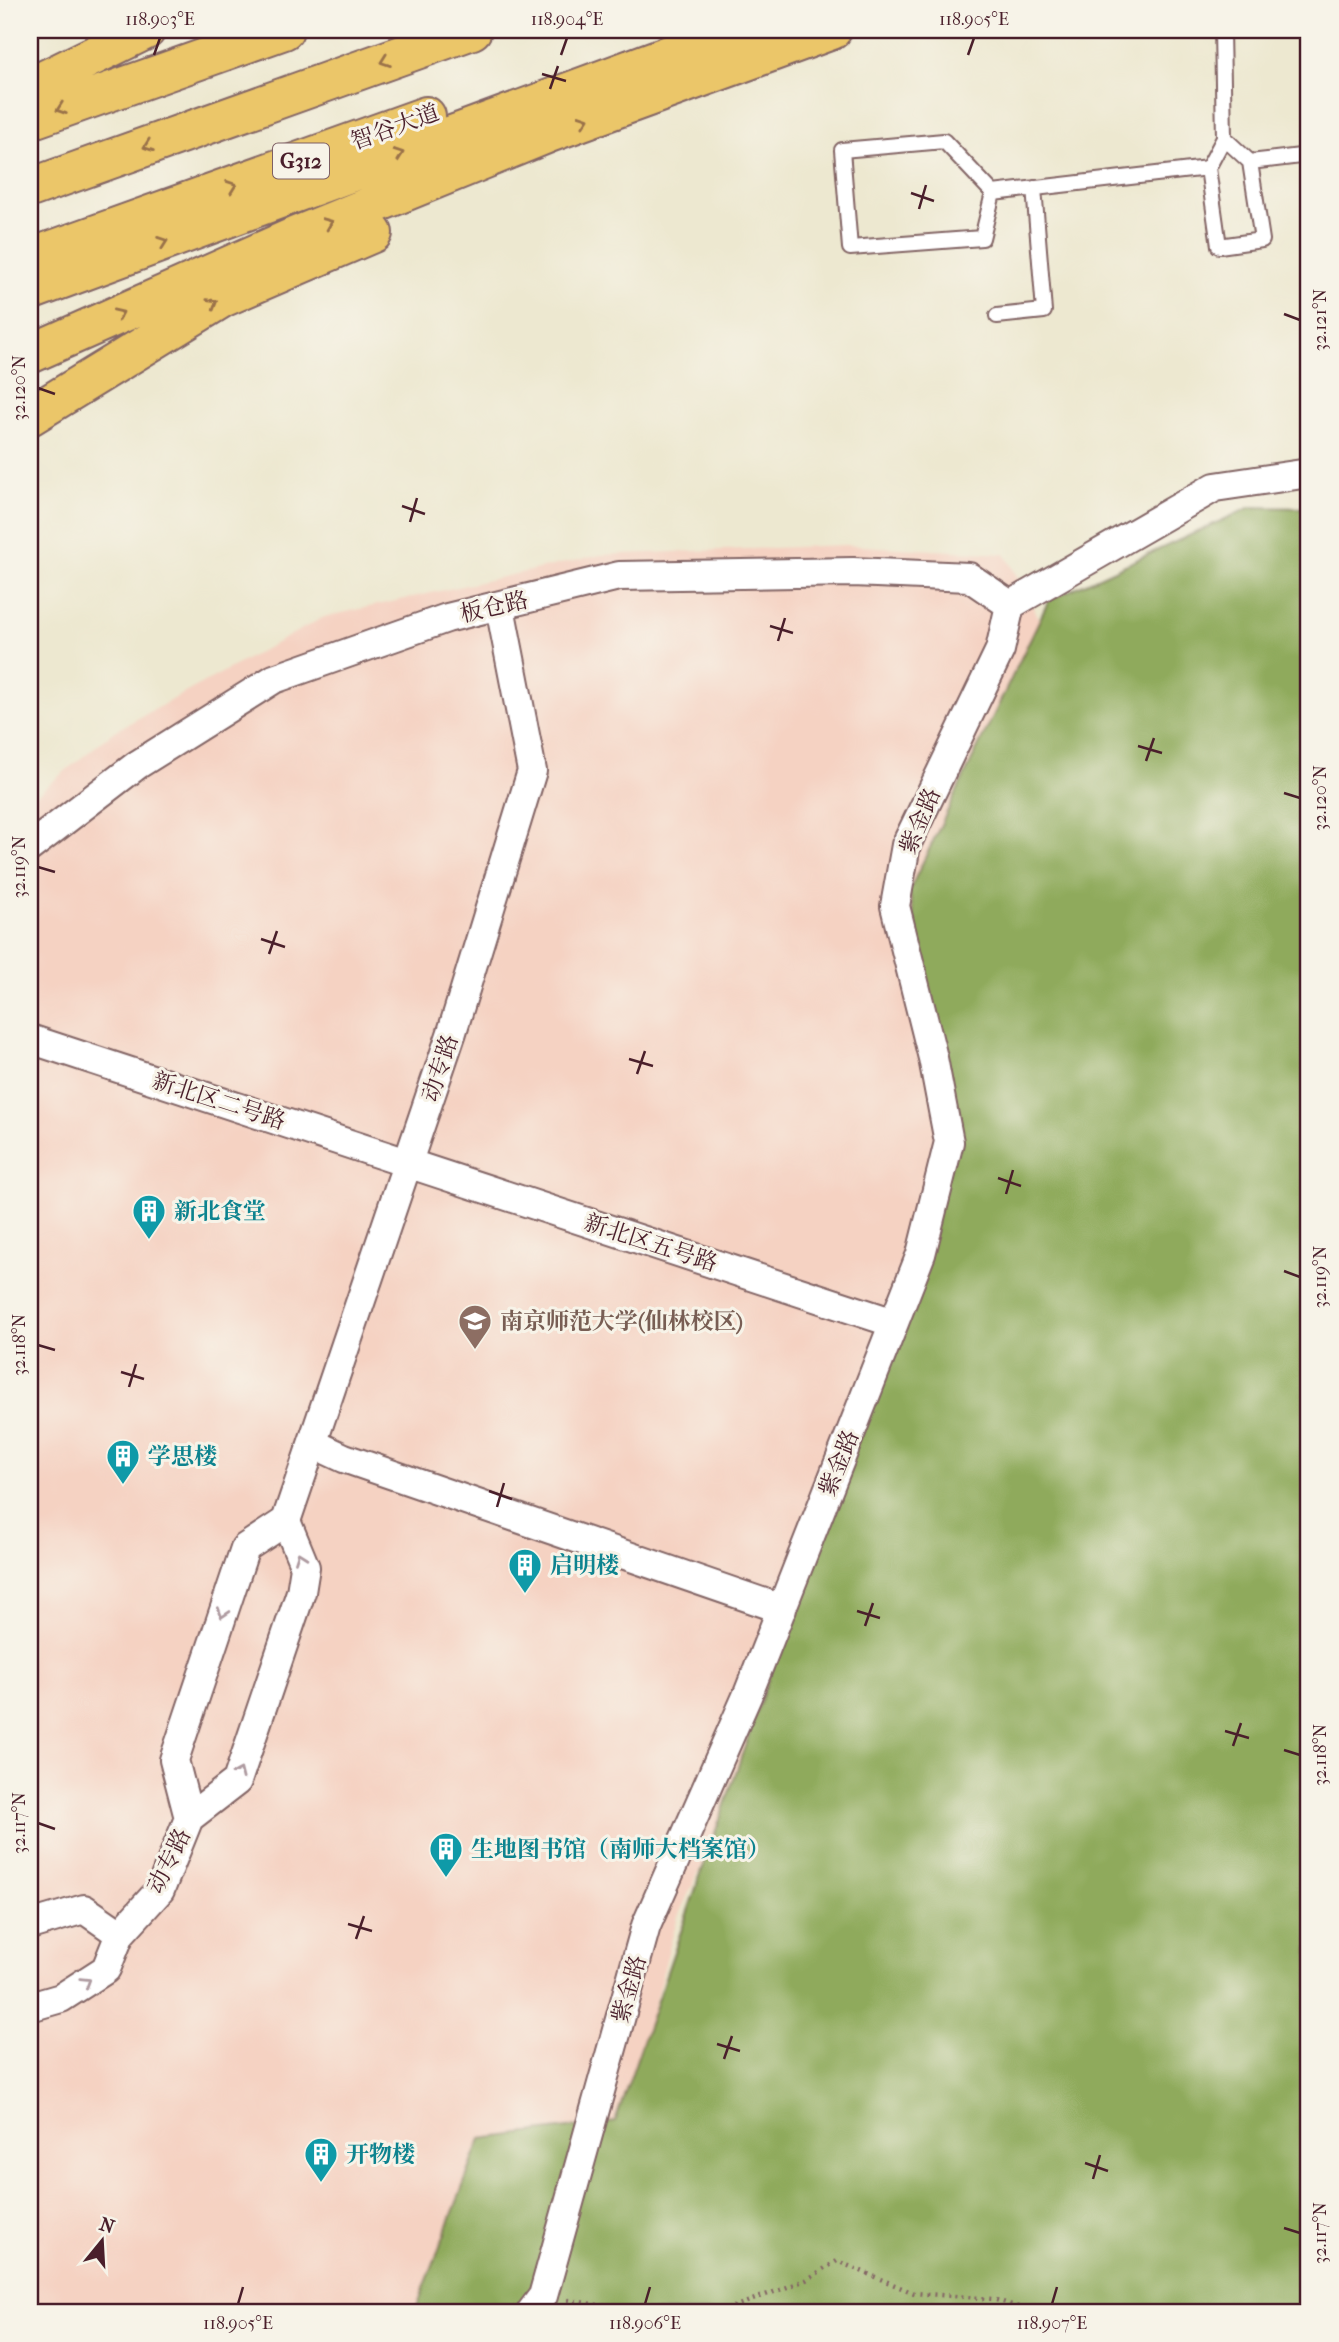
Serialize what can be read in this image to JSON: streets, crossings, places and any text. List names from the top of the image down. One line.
{"streets":{"highway":["智谷大道","G312"],"street":["板仓路","紫金路","动专路","新北区二号路","新北区五号路"]},"crossings":[["板仓路","紫金路"],["板仓路","动专路"],["紫金路","新北区五号路"],["动专路","新北区二号路"],["动专路","新北区五号路"],["新北区二号路","新北区五号路"]],"places":{"building":["新北食堂","学思楼","启明楼","生地图书馆（南师大档案馆）","开物楼"],"school or university":["南京师范大学(仙林校区)"]},"north":"top","coordinates":["118.903°E","118.904°E","118.905°E","32.121°N","32.120°N","32.119°N","32.118°N","32.117°N","118.906°E","118.907°E"]}
